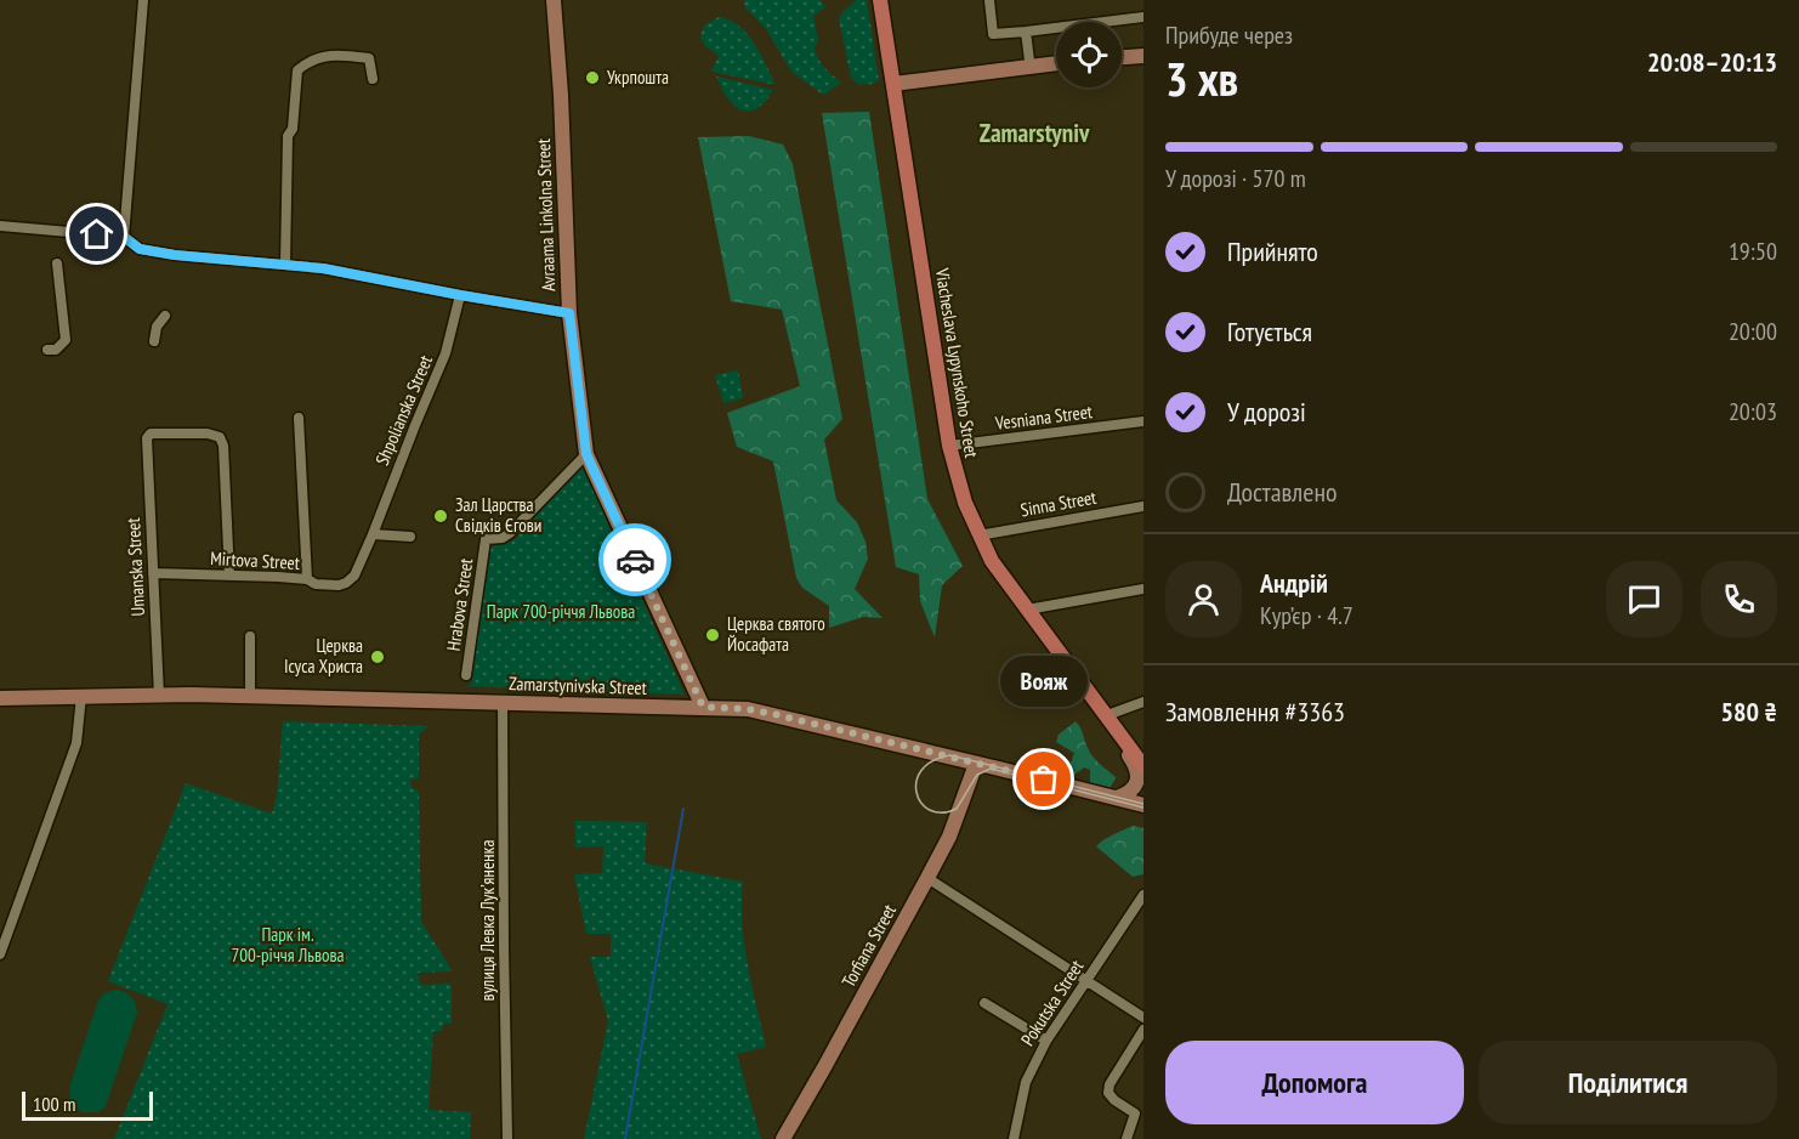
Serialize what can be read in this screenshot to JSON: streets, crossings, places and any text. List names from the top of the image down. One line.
{"streets":{"main road":["Viacheslava Lypynskoho Street"],"street":["Avraama Linkolna Street","Shpolianska Street","Vesniana Street","Sinna Street","Mirtova Street","Umanska Street","Hrabova Street","Zamarstynivska Street","вулиця Левка Лукʼяненка","Torfiana Street","Pokutska Street"]},"crossings":[["Avraama Linkolna Street","Hrabova Street"],["Avraama Linkolna Street","Zamarstynivska Street"],["Viacheslava Lypynskoho Street","Vesniana Street"],["Viacheslava Lypynskoho Street","Sinna Street"],["Shpolianska Street","Mirtova Street"],["Mirtova Street","Umanska Street"],["Umanska Street","Zamarstynivska Street"],["Zamarstynivska Street","вулиця Левка Лукʼяненка"],["Zamarstynivska Street","Torfiana Street"]],"districts":["Zamarstyniv"],"parks":["Парк 700-річчя Львова","Парк ім. 700-річчя Львова"],"places":["Укрпошта","Зал Царства Свідків Єгови","Церква святого Йосафата","Церква Ісуса Христа","Вояж"],"scale_bar":"100 m","page":{"heading":["3 хв","Прибуде через","20:08–20:13"],"panel":["Андрій","Кур’єр · 4.7","Замовлення #3363","580 ₴"],"bar":"У дорозі · 570 m","list":[["Прийнято","19:50"],["Готується","20:00"],["У дорозі","20:03"],"Доставлено"],"bubble":"Вояж","buttons":["Допомога","Поділитися"],"scale":"100 m"}}
